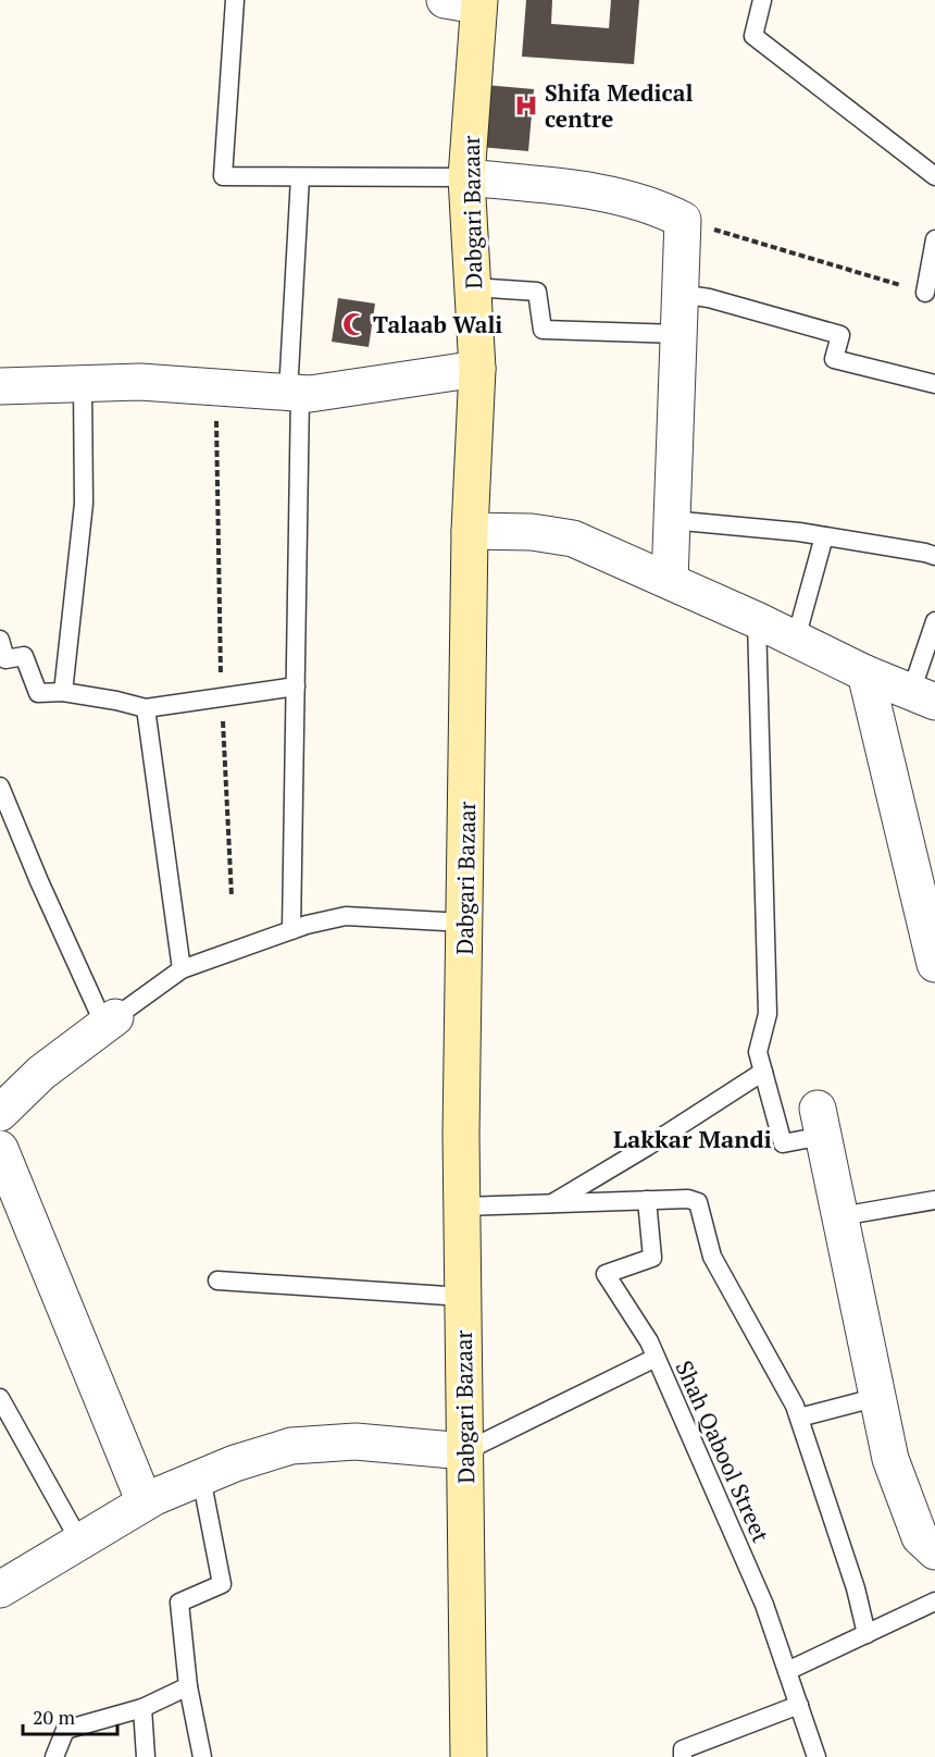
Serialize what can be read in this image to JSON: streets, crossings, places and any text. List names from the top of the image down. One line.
{"streets":{"street":["Dabgari Bazaar"],"lane":["Shah Qabool Street"]},"districts":["Lakkar Mandi"],"places":{"hospital":["Shifa Medical centre"],"mosque":["Talaab Wali"]},"scale_bar":"20 m"}
